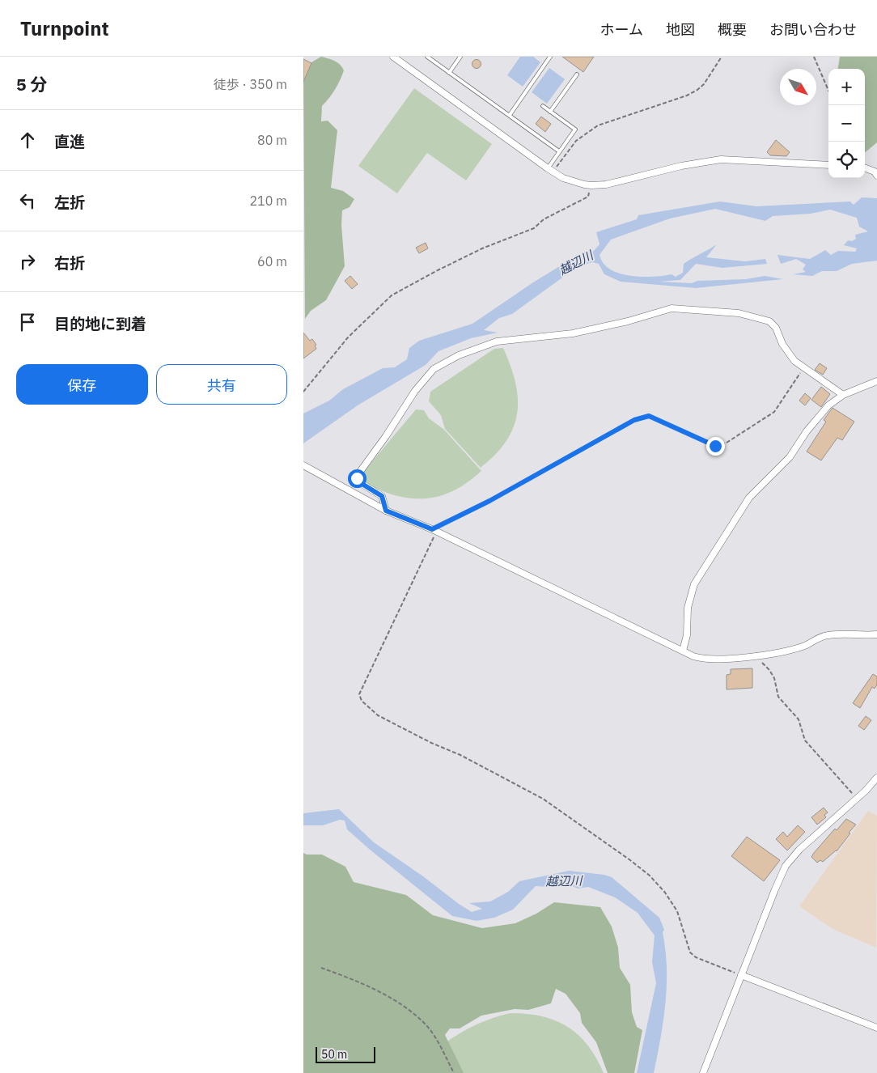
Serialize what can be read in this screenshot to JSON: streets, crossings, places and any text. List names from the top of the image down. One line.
{"water":["越辺川"],"scale_bar":"50 m","north":"bottom right","page":{"header":"Turnpoint","nav":["ホーム","地図","概要","お問い合わせ"],"heading":["5 分","徒歩 · 350 m"],"map_buttons":["+","−"],"list":[["直進","80 m"],["左折","210 m"],["右折","60 m"],"目的地に到着"],"buttons":["保存","共有"],"scale":"50 m"}}
